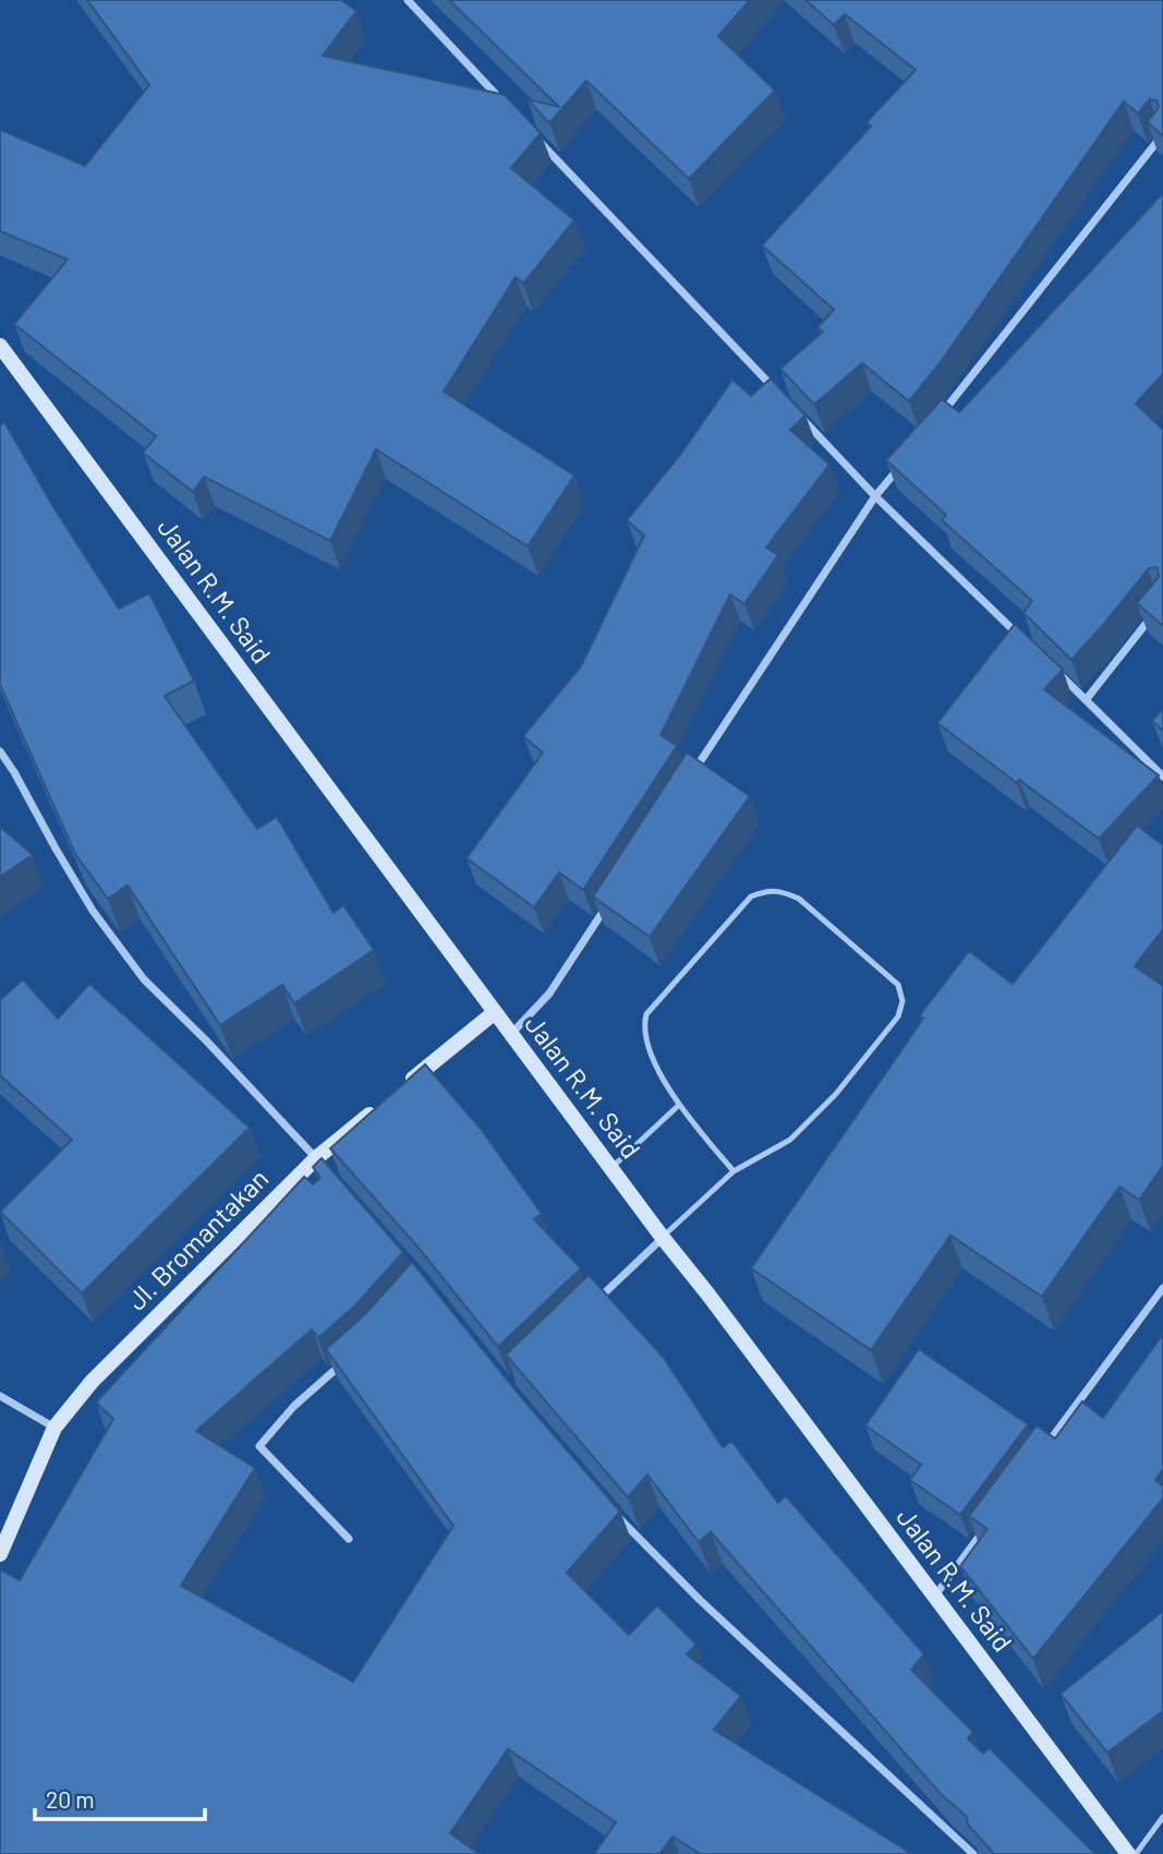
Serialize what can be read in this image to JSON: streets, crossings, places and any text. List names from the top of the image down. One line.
{"streets":{"main road":["Jalan R.M. Said","Jl. Bromantakan"]},"crossings":[["Jalan R.M. Said","Jl. Bromantakan"]],"scale_bar":"20 m"}
